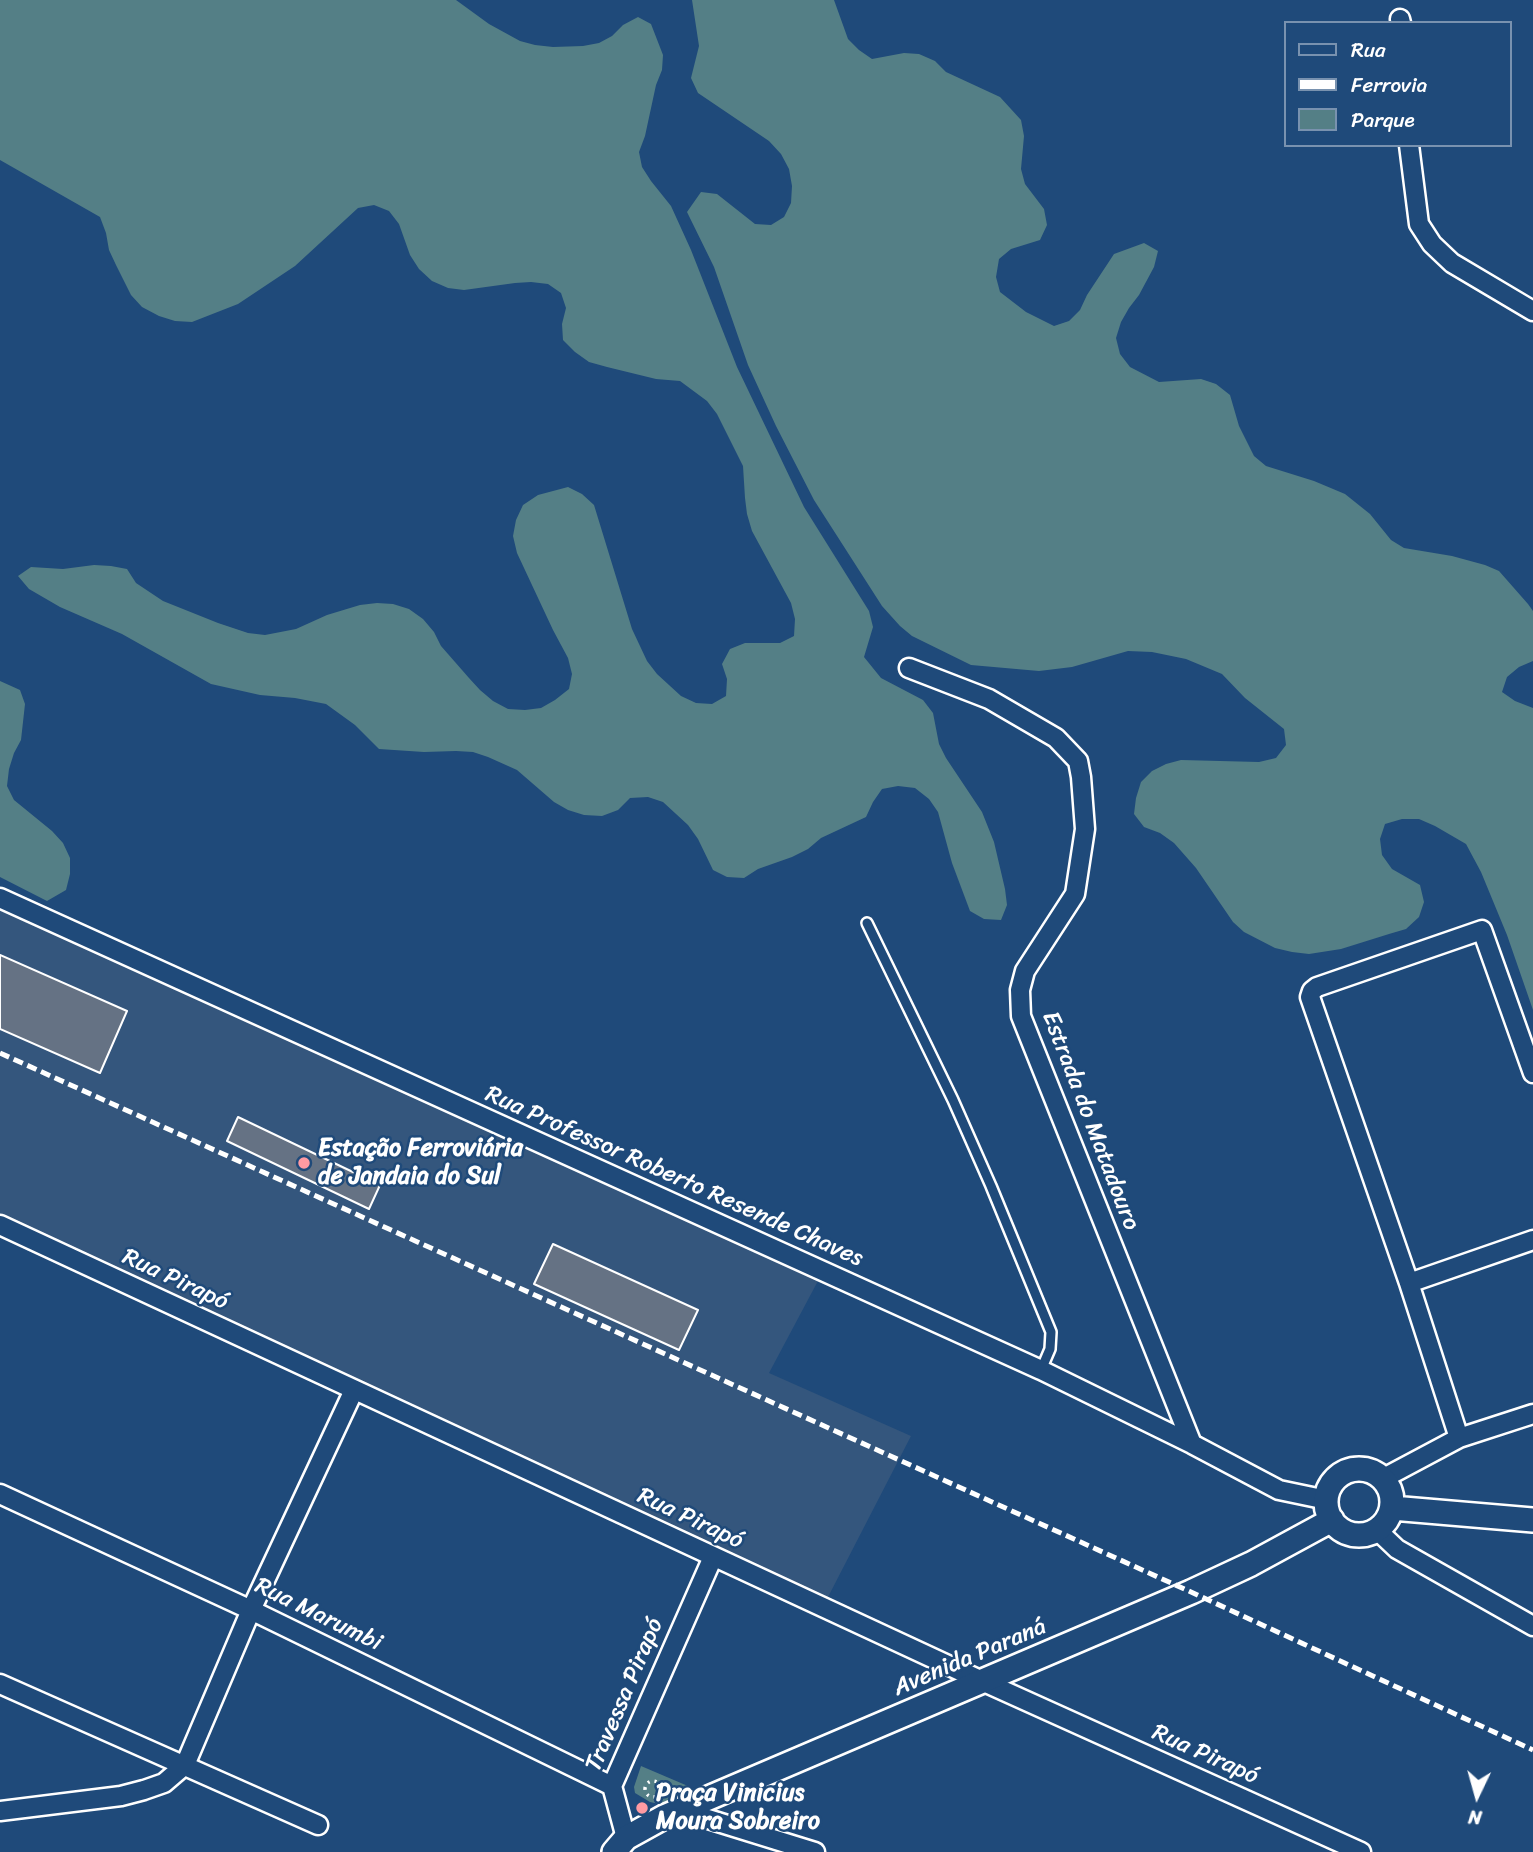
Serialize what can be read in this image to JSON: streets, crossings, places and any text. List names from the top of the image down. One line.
{"streets":{"street":["Estrada do Matadouro","Rua Professor Roberto Resende Chaves","Rua Pirapó","Rua Marumbi","Avenida Paraná","Travessa Pirapó"]},"crossings":[["Estrada do Matadouro","Rua Professor Roberto Resende Chaves"],["Rua Professor Roberto Resende Chaves","Avenida Paraná"],["Rua Pirapó","Avenida Paraná"],["Rua Pirapó","Travessa Pirapó"],["Rua Marumbi","Travessa Pirapó"],["Avenida Paraná","Travessa Pirapó"]],"places":["Estação Ferroviária de Jandaia do Sul","Praça Vinicius Moura Sobreiro"],"legend":["Rua","Ferrovia","Parque"],"north":"bottom"}
